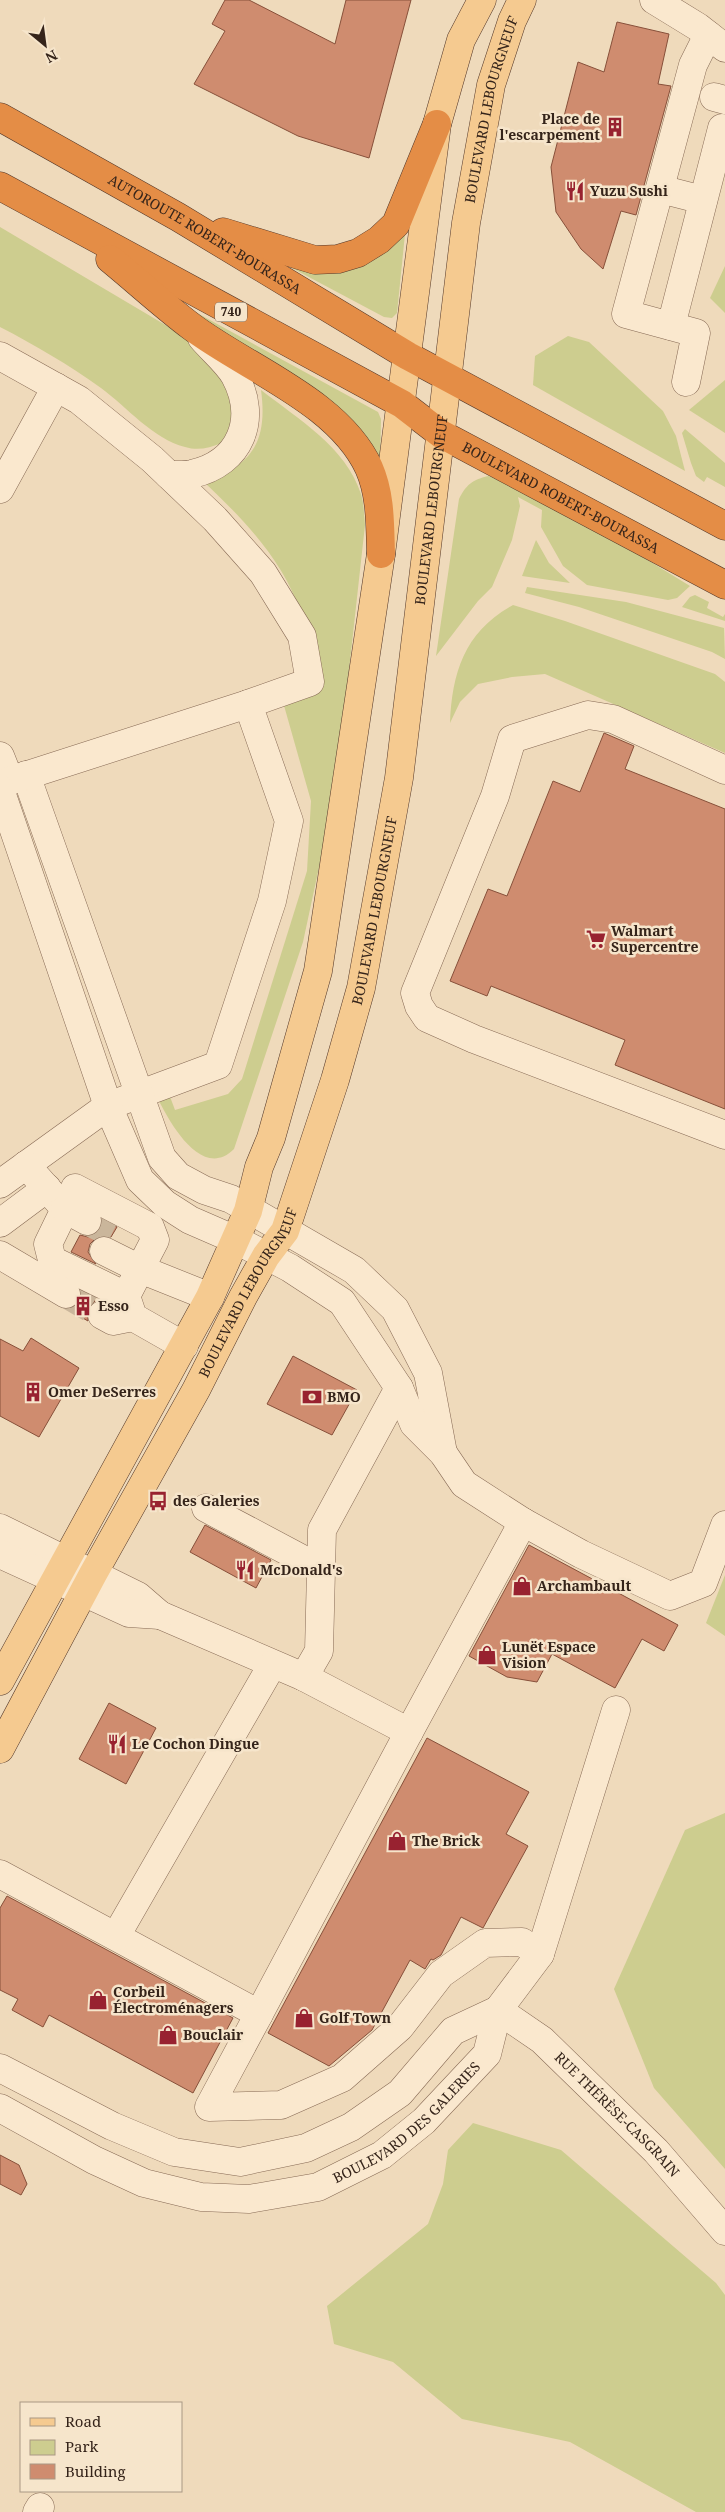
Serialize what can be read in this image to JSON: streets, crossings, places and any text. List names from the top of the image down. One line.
{"streets":{"highway":["AUTOROUTE ROBERT-BOURASSA","740","BOULEVARD ROBERT-BOURASSA"],"main road":["BOULEVARD LEBOURGNEUF"],"street":["RUE THÉRÈSE-CASGRAIN","BOULEVARD DES GALERIES"]},"crossings":[["BOULEVARD LEBOURGNEUF","BOULEVARD ROBERT-BOURASSA"],["740","BOULEVARD ROBERT-BOURASSA"],["RUE THÉRÈSE-CASGRAIN","BOULEVARD DES GALERIES"]],"places":{"building":["Place de l'escarpement","Esso","Omer DeSerres"],"restaurant":["Yuzu Sushi","McDonald's","Le Cochon Dingue"],"supermarket":["Walmart Supercentre"],"bank":["BMO"],"bus stop":["des Galeries"],"shop":["Archambault","Lunët Espace Vision","The Brick","Corbeil Électroménagers","Golf Town","Bouclair"]},"legend":["Road","Park","Building"],"north":"bottom right"}
